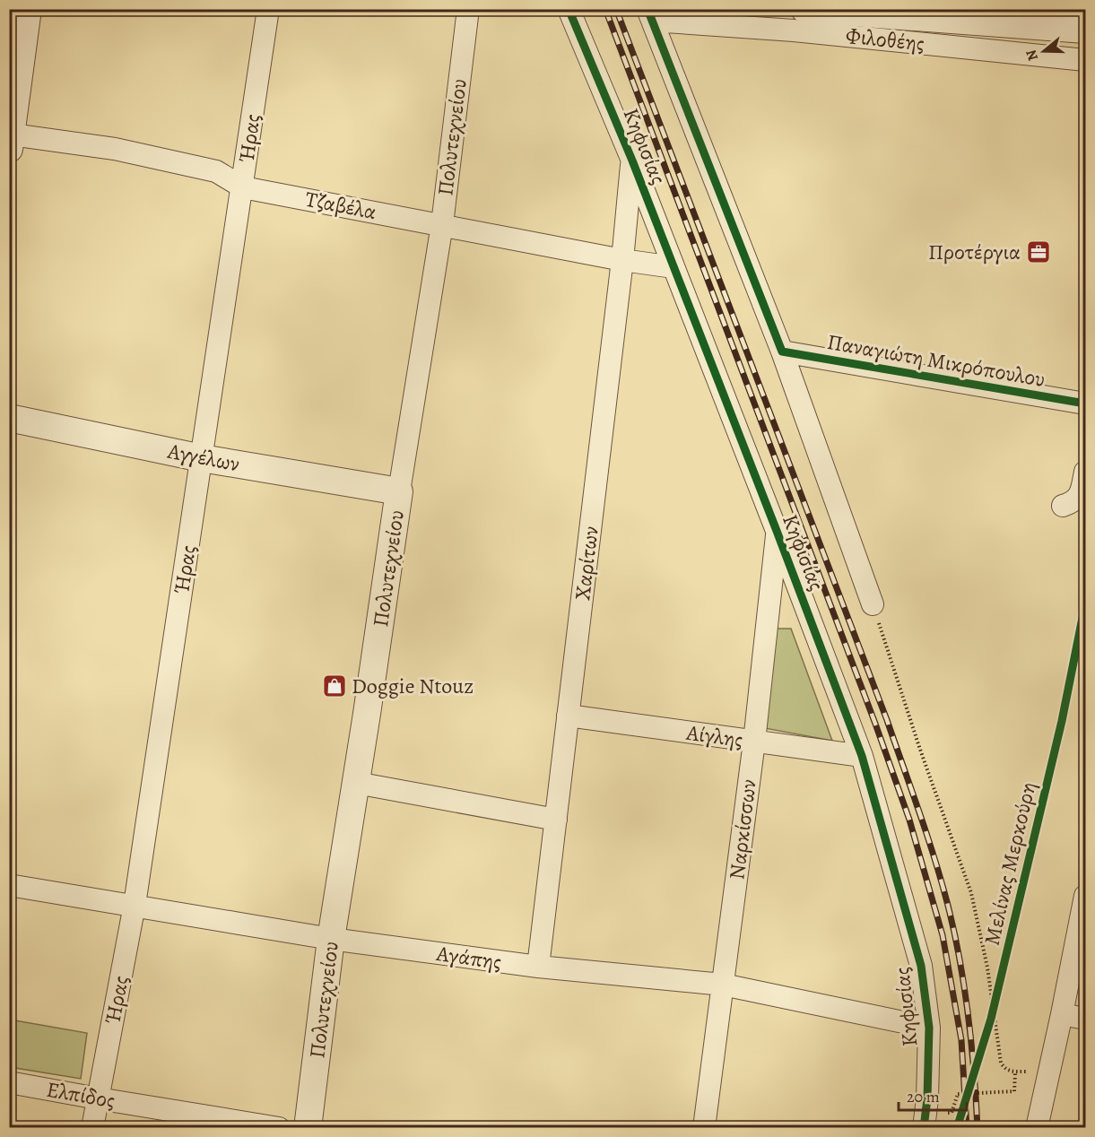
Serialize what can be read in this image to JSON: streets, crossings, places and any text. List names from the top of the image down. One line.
{"streets":{"street":["Φιλοθέης","Πολυτεχνείου","Ήρας","Κηφισίας","Τζαβέλα","Παναγιώτη Μικρόπουλου","Αγγέλων","Χαρίτων","Αίγλης","Ναρκίσσων","Αγάπης","Ελπίδος"],"cycle path":["Μελίνας Μερκούρη"]},"crossings":[["Πολυτεχνείου","Τζαβέλα"],["Πολυτεχνείου","Αγγέλων"],["Πολυτεχνείου","Αγάπης"],["Ήρας","Τζαβέλα"],["Ήρας","Αγγέλων"],["Ήρας","Αγάπης"],["Ήρας","Ελπίδος"],["Κηφισίας","Τζαβέλα"],["Κηφισίας","Χαρίτων"],["Κηφισίας","Αίγλης"],["Κηφισίας","Ναρκίσσων"],["Κηφισίας","Αγάπης"],["Τζαβέλα","Χαρίτων"],["Χαρίτων","Αίγλης"],["Χαρίτων","Αγάπης"],["Αίγλης","Ναρκίσσων"],["Ναρκίσσων","Αγάπης"]],"places":{"office":["Προτέργια"],"shop":["Doggie Ntouz"]},"scale_bar":"20 m","north":"left"}
